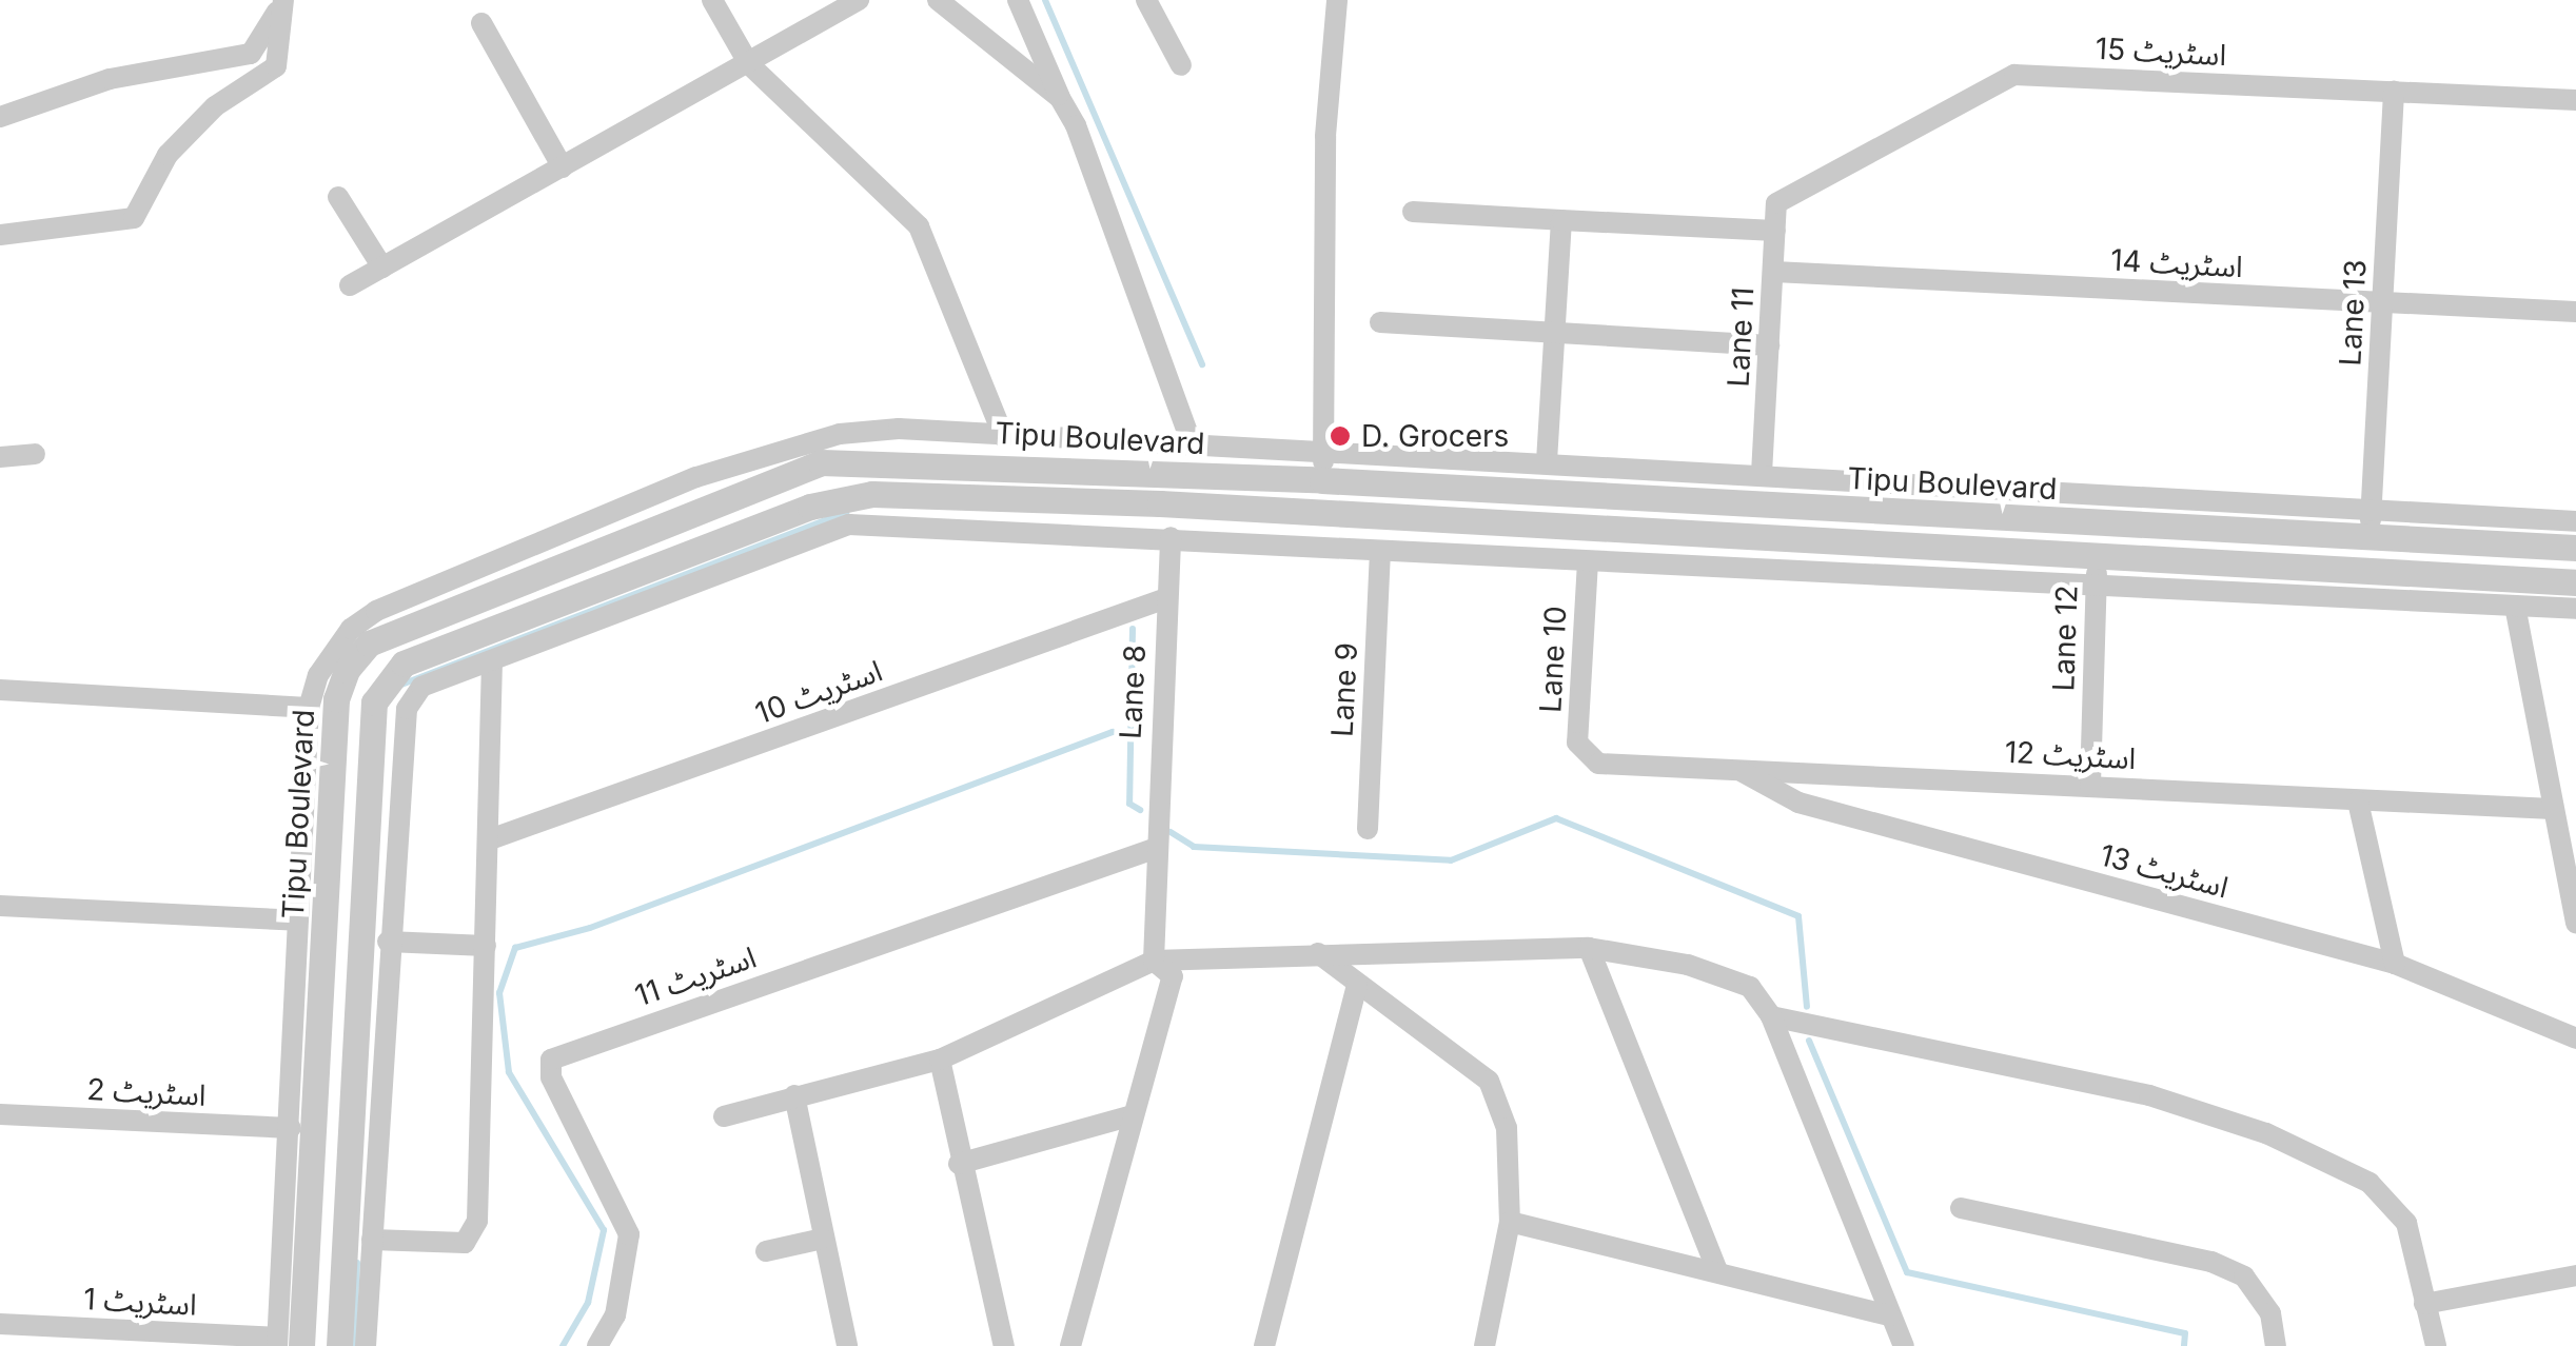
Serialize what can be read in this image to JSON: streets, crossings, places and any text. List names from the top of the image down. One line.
{"streets":{"street":["اسٹریٹ 15","اسٹریٹ 14","Lane 13","Lane 11","Tipu Boulevard","Lane 12","Lane 10","Lane 9","اسٹریٹ 10","Lane 8","اسٹریٹ 12","اسٹریٹ 13","اسٹریٹ 11","اسٹریٹ 2","اسٹریٹ 1"]},"crossings":[["اسٹریٹ 15","Lane 13"],["اسٹریٹ 15","Lane 11"],["اسٹریٹ 14","Lane 13"],["اسٹریٹ 14","Lane 11"],["Lane 13","Tipu Boulevard"],["Tipu Boulevard","اسٹریٹ 1"],["Lane 12","اسٹریٹ 12"],["Lane 10","اسٹریٹ 12"],["اسٹریٹ 10","Lane 8"],["Lane 8","اسٹریٹ 11"],["اسٹریٹ 12","اسٹریٹ 13"]],"places":["D. Grocers"]}
